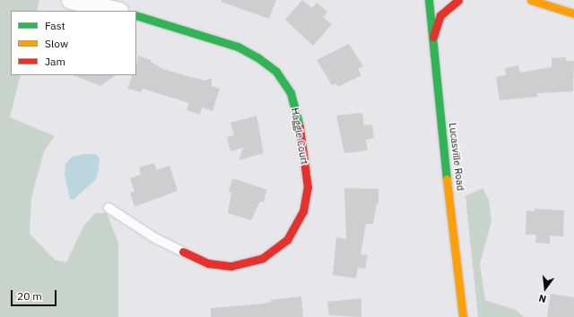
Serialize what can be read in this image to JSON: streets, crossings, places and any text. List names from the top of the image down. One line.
{"streets":{"street":["Haggle Court","Lucasville Road"]},"legend":["Fast","Slow","Jam"],"scale_bar":"20 m","north":"bottom"}
